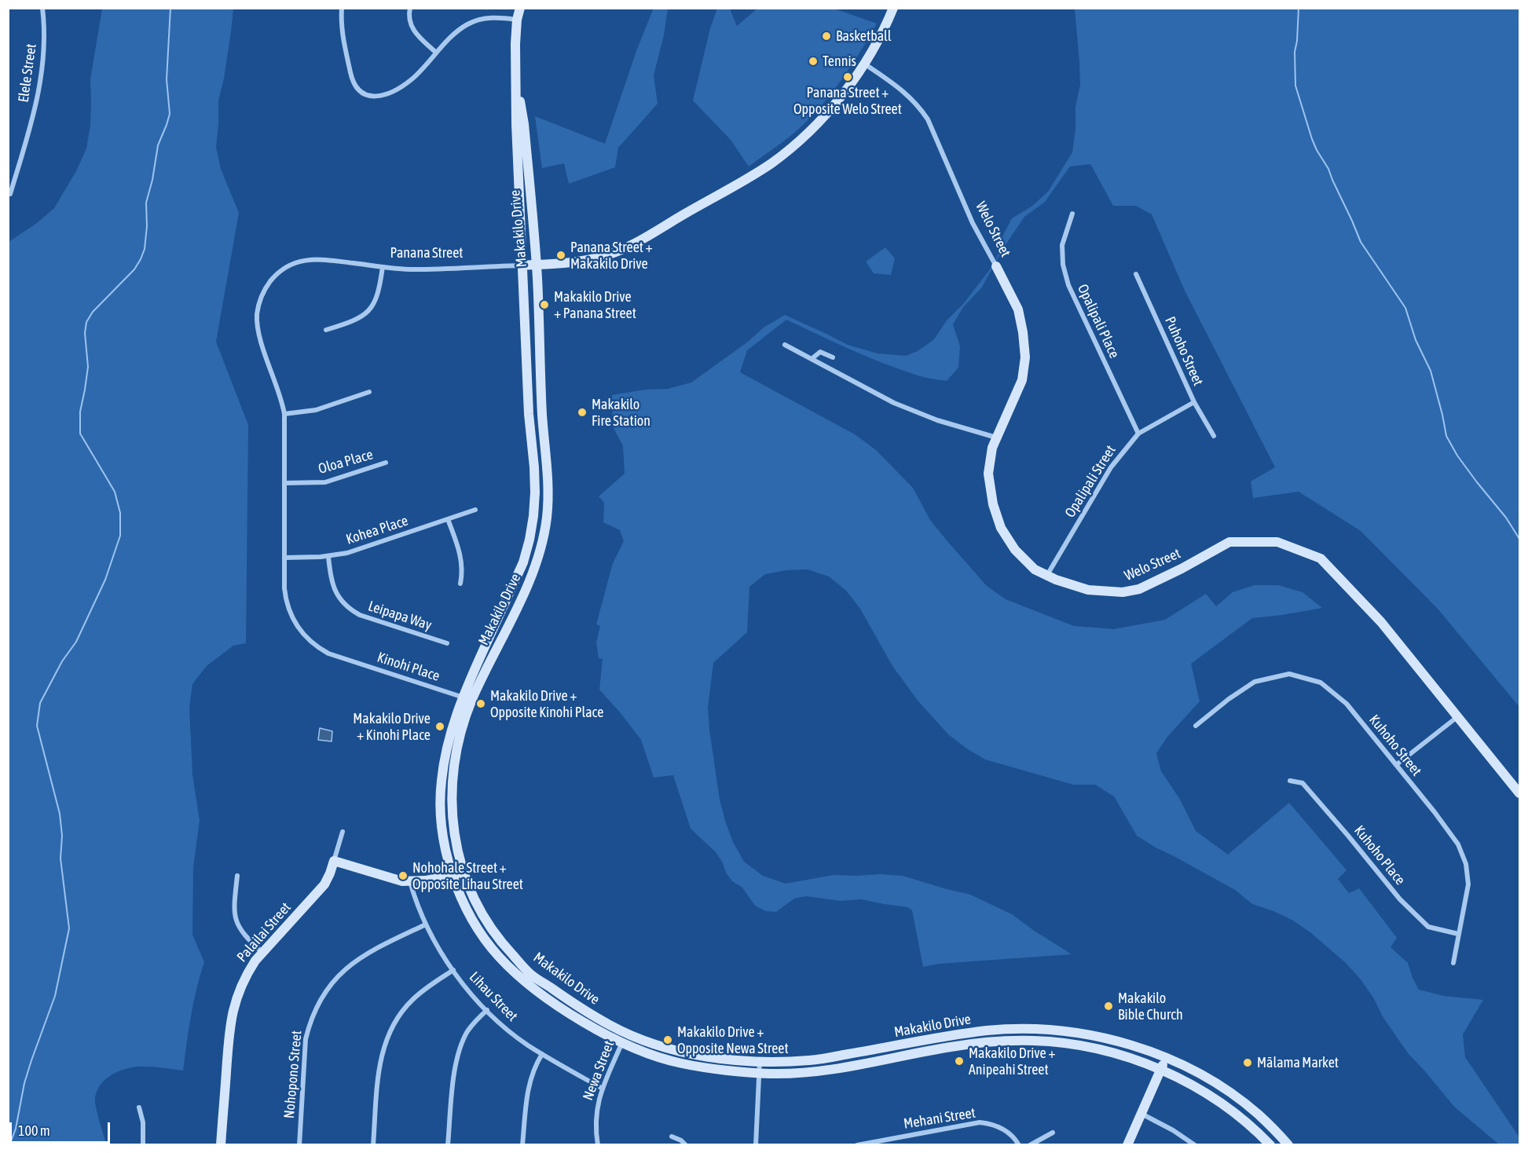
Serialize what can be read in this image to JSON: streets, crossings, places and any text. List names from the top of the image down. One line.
{"streets":{"main road":["Makakilo Drive","Welo Street","Panana Street","Palailai Street"],"street":["Elele Street","Opalipali Place","Puhoho Street","Oloa Place","Opalipali Street","Kohea Place","Leipapa Way","Kinohi Place","Kuhoho Street","Kuhoho Place","Lihau Street","Newa Street","Nohopono Street","Mehani Street"]},"crossings":[["Makakilo Drive","Panana Street"],["Makakilo Drive","Kinohi Place"],["Makakilo Drive","Newa Street"],["Welo Street","Panana Street"],["Welo Street","Opalipali Street"],["Panana Street","Oloa Place"],["Panana Street","Kohea Place"],["Panana Street","Kinohi Place"],["Opalipali Place","Opalipali Street"],["Puhoho Street","Opalipali Street"],["Kohea Place","Leipapa Way"],["Kuhoho Street","Kuhoho Place"],["Lihau Street","Newa Street"],["Lihau Street","Nohopono Street"]],"places":["Basketball","Tennis","Panana Street + Opposite Welo Street","Panana Street + Makakilo Drive","Makakilo Drive + Panana Street","Makakilo Fire Station","Makakilo Drive + Opposite Kinohi Place","Makakilo Drive + Kinohi Place","Nohohale Street + Opposite Lihau Street","Makakilo Bible Church","Makakilo Drive + Opposite Newa Street","Makakilo Drive + Anipeahi Street","Mālama Market"],"scale_bar":"100 m"}
